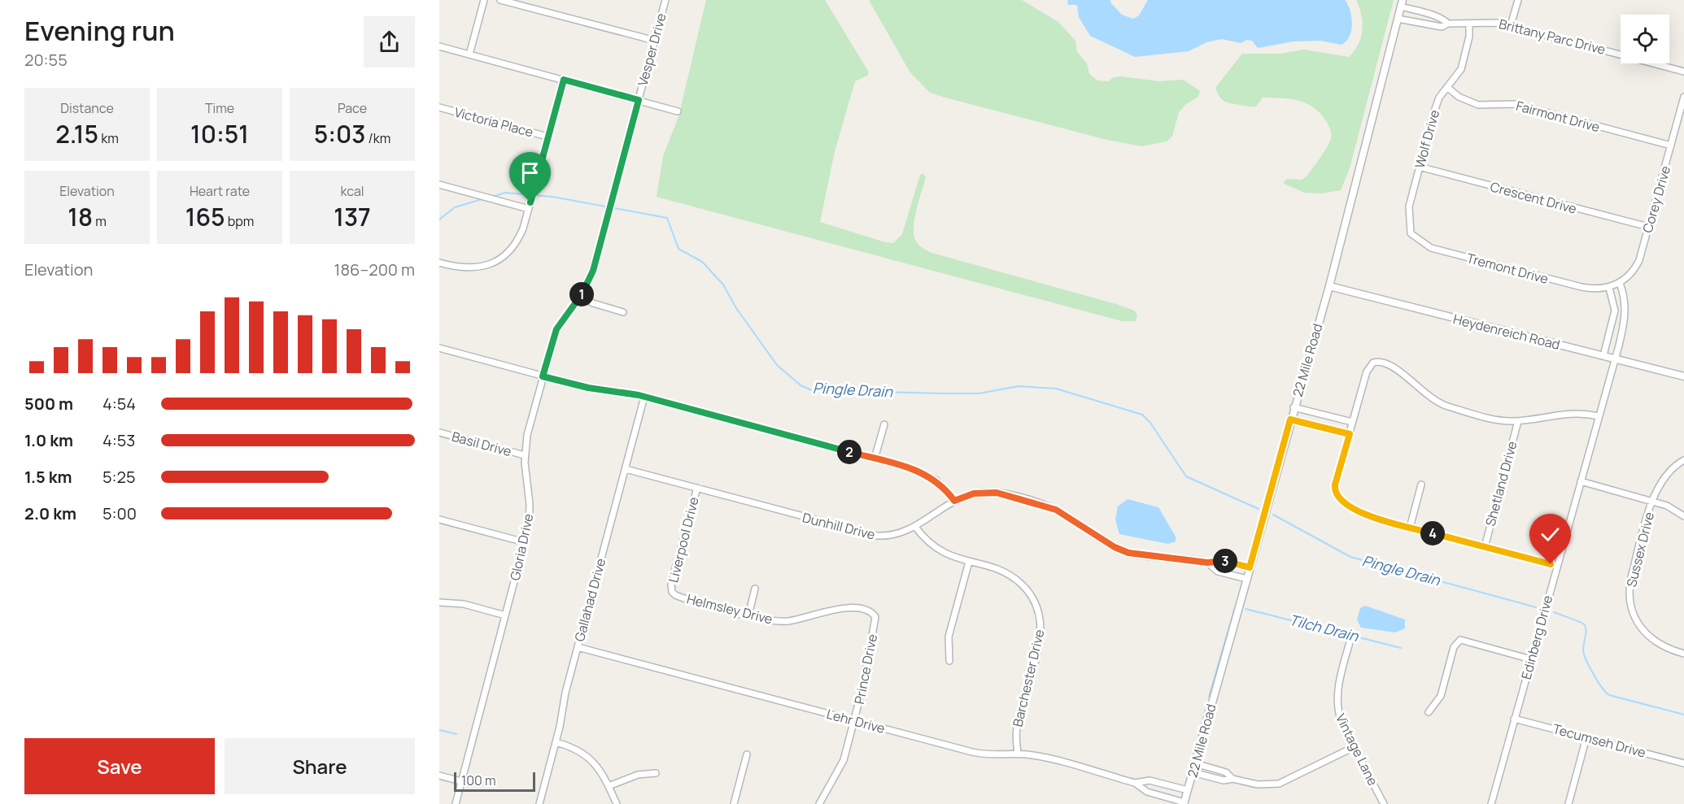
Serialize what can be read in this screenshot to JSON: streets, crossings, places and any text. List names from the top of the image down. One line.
{"streets":{"street":["Brittany Parc Drive","Vesper Drive","Fairmont Drive","Victoria Place","Wolf Drive","Crescent Drive","Corey Drive","Tremont Drive","Heydenreich Road","22 Mile Road","Basil Drive","Shetland Drive","Dunhill Drive","Liverpool Drive","Gloria Drive","Sussex Drive","Gallahad Drive","Helmsley Drive","Edinberg Drive","Prince Drive","Barchester Drive","Lehr Drive","Tecumseh Drive","Vintage Lane"]},"crossings":[["Brittany Parc Drive","Wolf Drive"],["Brittany Parc Drive","22 Mile Road"],["Vesper Drive","Gloria Drive"],["Fairmont Drive","Wolf Drive"],["Fairmont Drive","Corey Drive"],["Wolf Drive","Crescent Drive"],["Wolf Drive","Tremont Drive"],["Crescent Drive","Corey Drive"],["Corey Drive","Tremont Drive"],["Heydenreich Road","22 Mile Road"],["Heydenreich Road","Edinberg Drive"],["22 Mile Road","Dunhill Drive"],["22 Mile Road","Lehr Drive"],["Basil Drive","Gloria Drive"],["Dunhill Drive","Liverpool Drive"],["Dunhill Drive","Gallahad Drive"],["Liverpool Drive","Helmsley Drive"],["Gallahad Drive","Lehr Drive"],["Helmsley Drive","Prince Drive"],["Edinberg Drive","Tecumseh Drive"],["Prince Drive","Lehr Drive"],["Barchester Drive","Lehr Drive"]],"water":["Pingle Drain","Tilch Drain"],"scale_bar":"100 m","page":{"heading":["Evening run","20:55"],"stats":[["Distance","2.15 km"],["Time","10:51"],["Pace","5:03 /km"],["Elevation","18 m"],["Heart rate","165 bpm"],["kcal","137"]],"chart":["Elevation","186–200 m"],"pins":["1","2","4","3"],"list":[{"name":"500 m","note":"4:54"},{"name":"1.0 km","note":"4:53"},{"name":"1.5 km","note":"5:25"},{"name":"2.0 km","note":"5:00"}],"buttons":["Save","Share"],"scale":"100 m"}}
